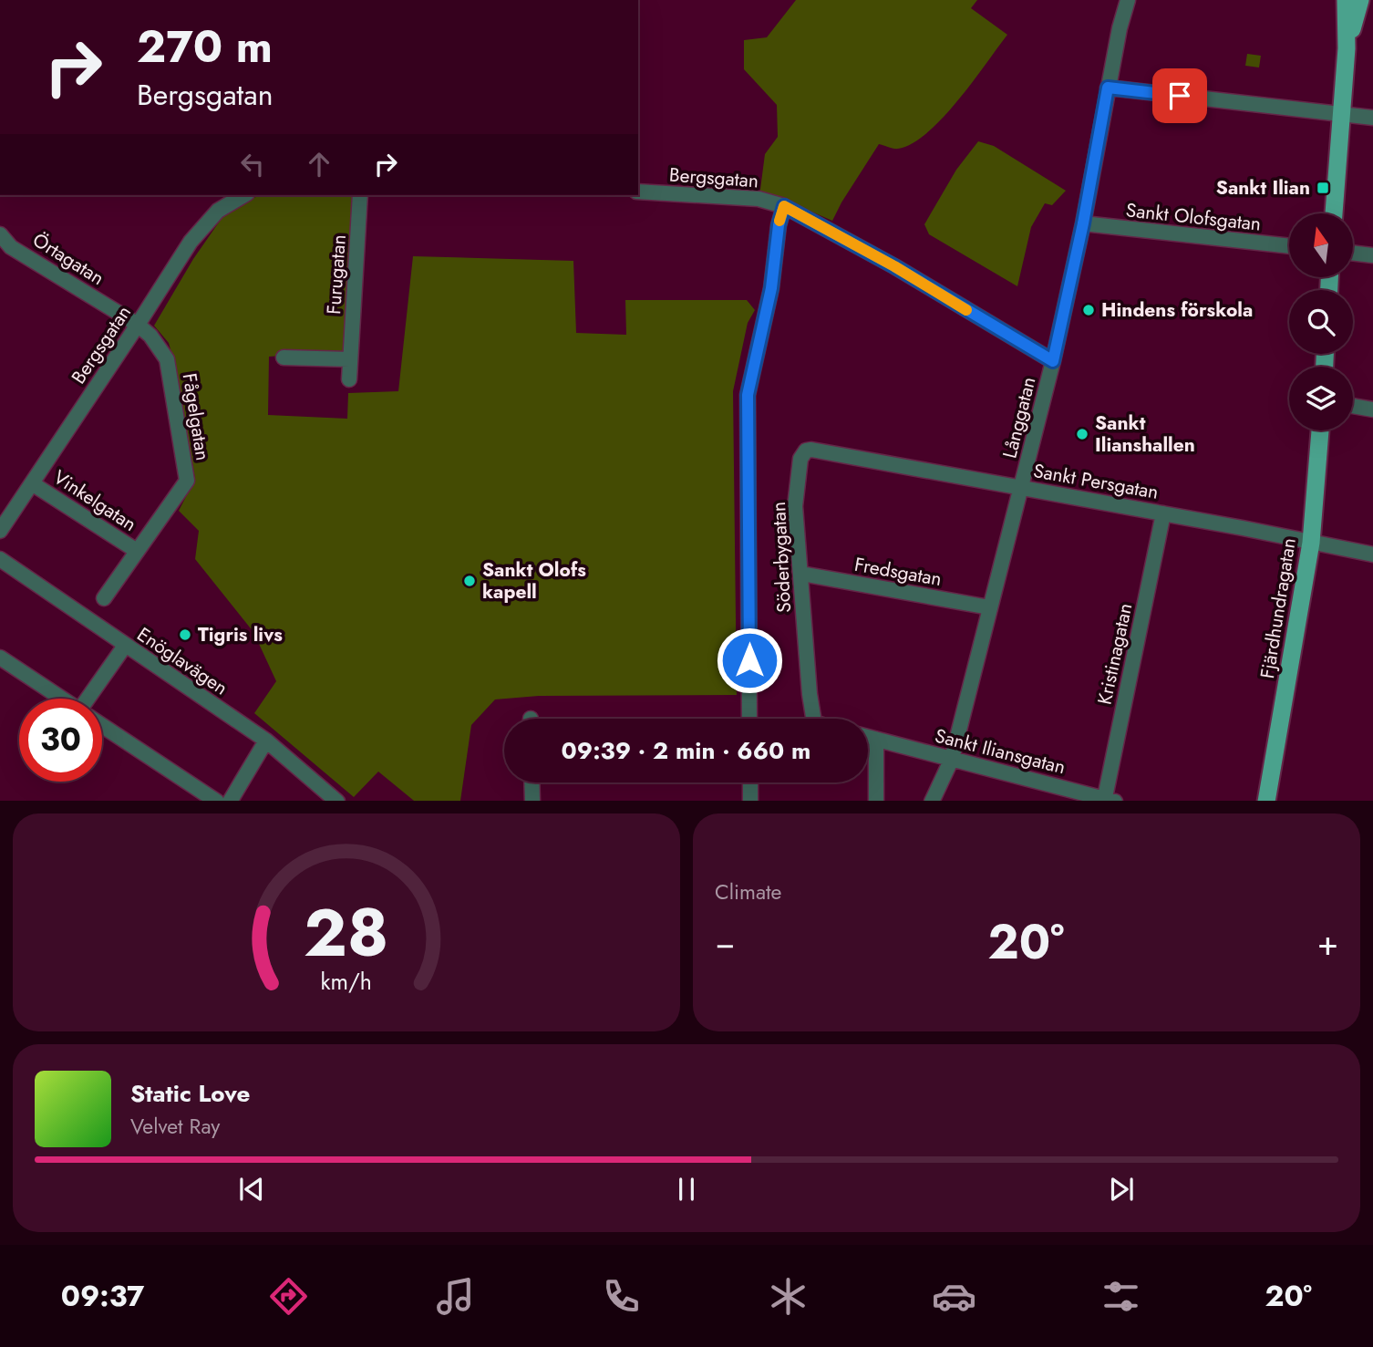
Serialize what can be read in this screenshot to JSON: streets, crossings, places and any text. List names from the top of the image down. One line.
{"streets":{"main road":["Fjärdhundragatan"],"street":["Bergsgatan","Sankt Olofsgatan","Örtagatan","Furugatan","Fågelgatan","Långgatan","Sankt Persgatan","Vinkelgatan","Söderbygatan","Fredsgatan","Kristinagatan","Enöglavägen","Sankt Iliansgatan"]},"crossings":[["Bergsgatan","Örtagatan"],["Bergsgatan","Långgatan"],["Bergsgatan","Vinkelgatan"],["Sankt Olofsgatan","Långgatan"],["Örtagatan","Fågelgatan"],["Fågelgatan","Vinkelgatan"],["Långgatan","Sankt Persgatan"],["Långgatan","Fredsgatan"],["Långgatan","Sankt Iliansgatan"],["Sankt Persgatan","Söderbygatan"],["Sankt Persgatan","Fjärdhundragatan"],["Sankt Persgatan","Kristinagatan"],["Söderbygatan","Fredsgatan"],["Kristinagatan","Sankt Iliansgatan"]],"places":{"transit":["Sankt Ilian"],"other":["Hindens förskola","Sankt Ilianshallen","Sankt Olofs kapell","Tigris livs"]},"north":"top","page":{"turn":["270 m","Bergsgatan"],"limit":"30","trip":"09:39 · 2 min · 660 m","tile":"Climate","heat":["−","20°","+"],"song":["Static Love","Velvet Ray"],"tabs":["09:37","20°"],"gauge":["28","km/h"]}}
